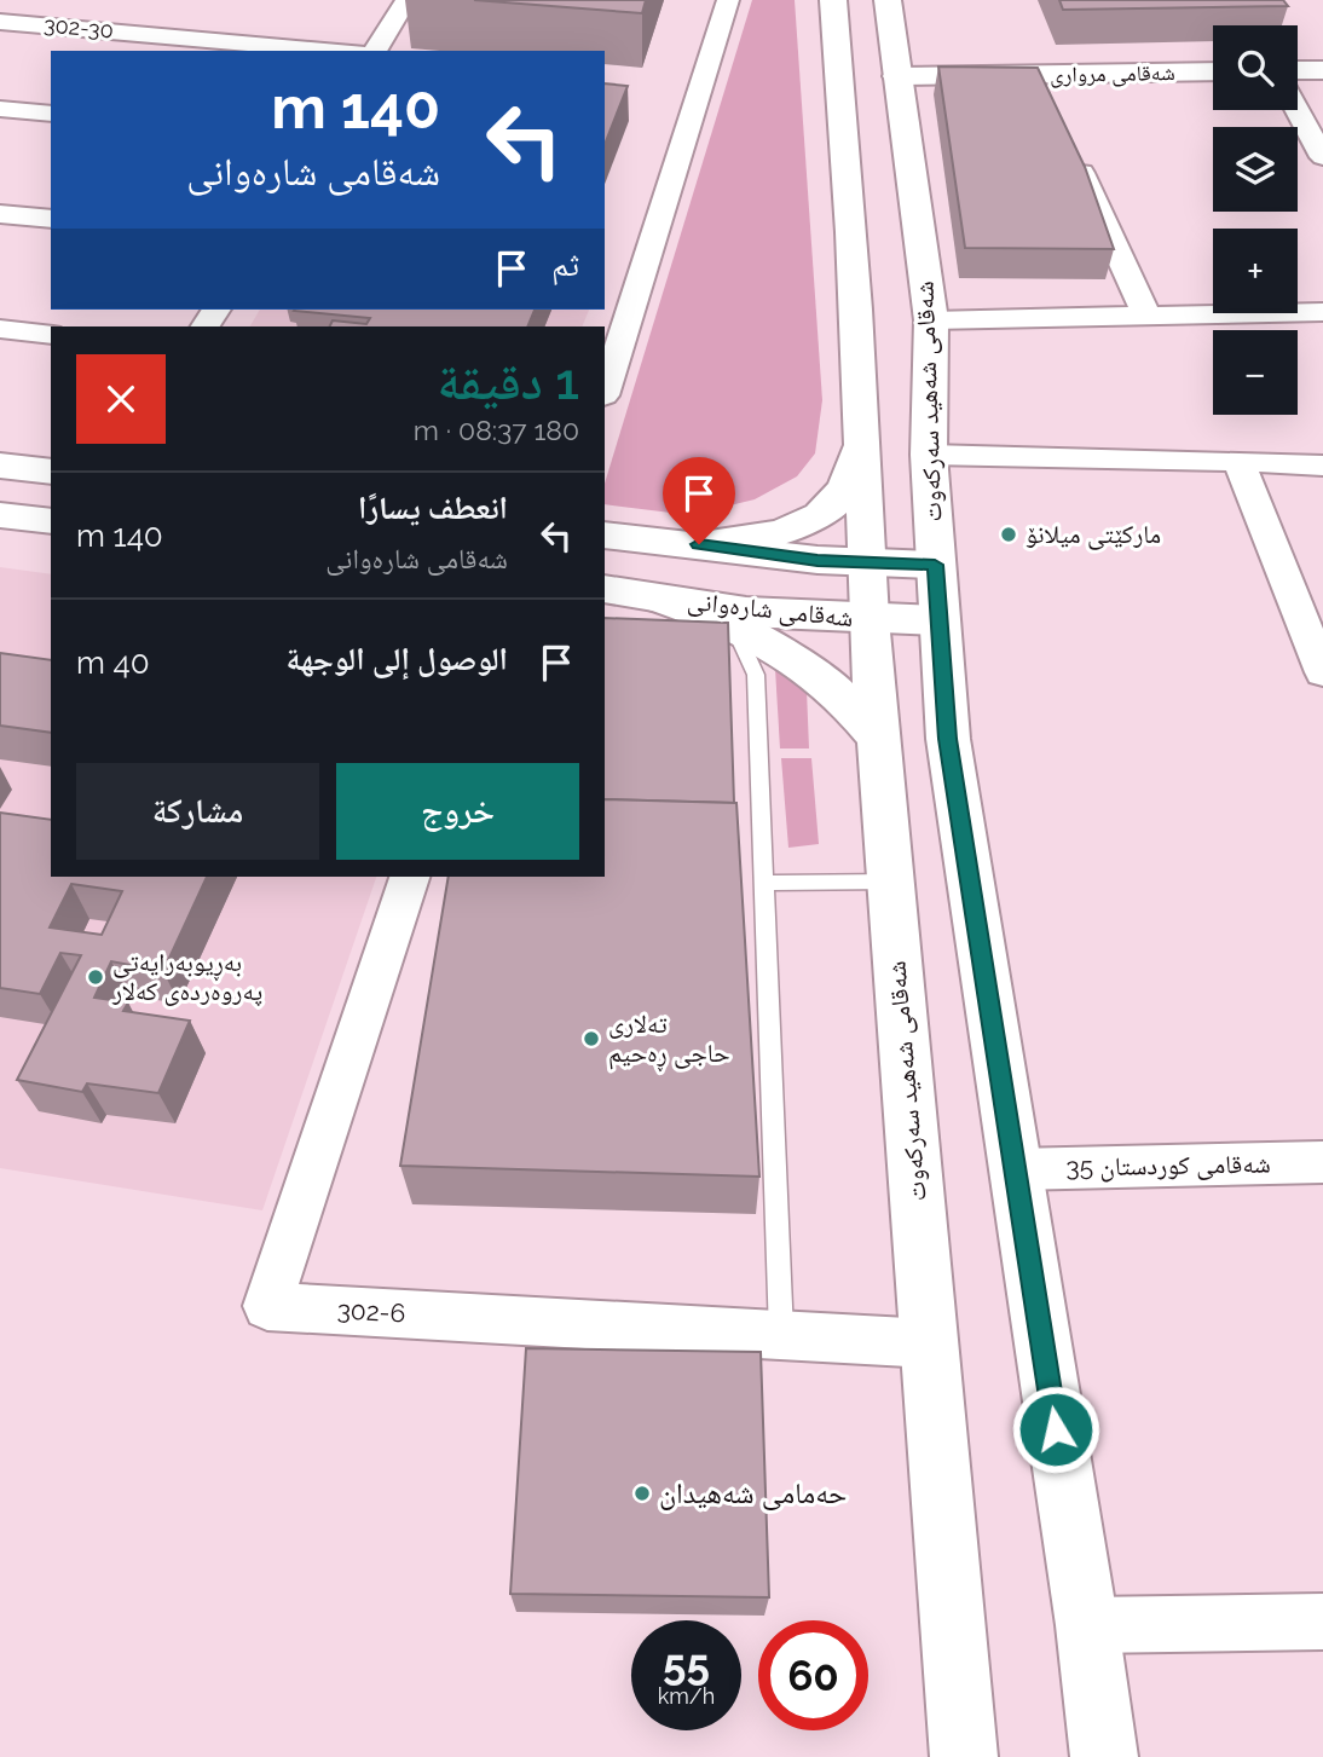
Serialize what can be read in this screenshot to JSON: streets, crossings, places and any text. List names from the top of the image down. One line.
{"streets":{"main road":["شەقامی مرواری","شەقامی شەهید سەرکەوت","شەقامی شارەوانی"],"street":["302-30","شەقامی کوردستان 35","302-6"]},"crossings":[["شەقامی مرواری","شەقامی شەهید سەرکەوت"],["شەقامی شەهید سەرکەوت","شەقامی شارەوانی"],["شەقامی شەهید سەرکەوت","شەقامی کوردستان 35"],["شەقامی شەهید سەرکەوت","302-6"]],"places":["مارکێتی میلانۆ","بەڕیوبەرایەتی پەروەردەی کەلار","تەلاری حاجی ڕەحیم","حەمامی شەهیدان"],"page":{"map_buttons":["+","−"],"turn":["140 m","شەقامی شارەوانی"],"then":"ثم","heading":["1 دقيقة","180 m · 08:37"],"list":[{"name":"انعطف يسارًا","note":"شەقامی شارەوانی","value":"140 m"},{"name":"الوصول إلى الوجهة","value":"40 m"}],"buttons":["خروج","مشاركة"],"speed":"55 km/h","limit":"60"}}
